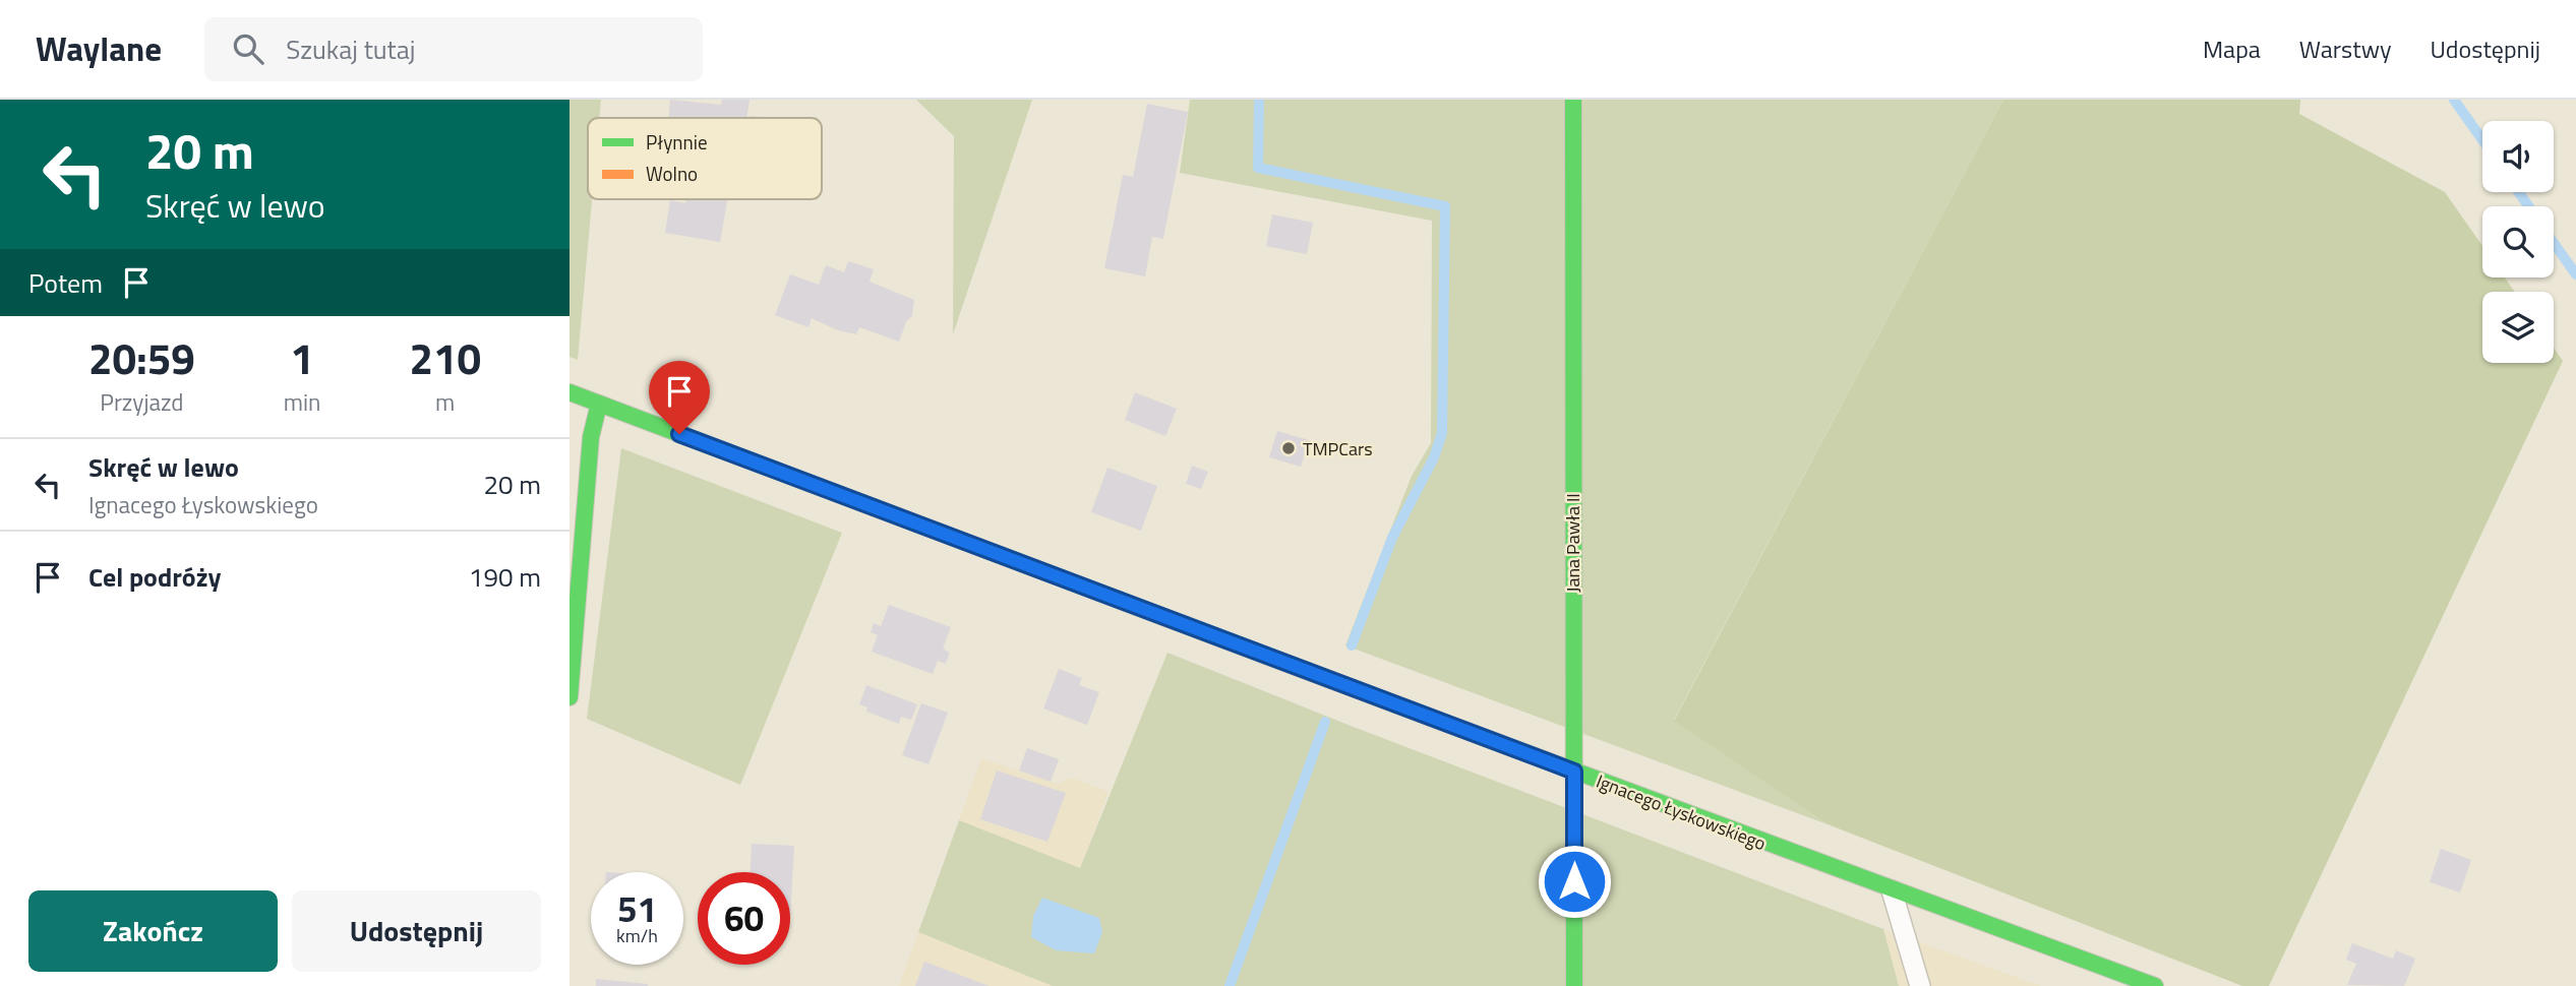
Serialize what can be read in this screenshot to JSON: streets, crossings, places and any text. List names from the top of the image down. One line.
{"streets":{"street":["Jana Pawła II","Ignacego Łyskowskiego"]},"crossings":[["Jana Pawła II","Ignacego Łyskowskiego"]],"places":["TMPCars"],"legend":["Płynnie","Wolno"],"page":{"header":"Waylane","search":"Szukaj tutaj","nav":["Mapa","Warstwy","Udostępnij"],"turn":["20 m","Skręć w lewo"],"then":"Potem","eta":["20:59","Przyjazd","1","min","210","m"],"list":[{"name":"Skręć w lewo","note":"Ignacego Łyskowskiego","value":"20 m"},{"name":"Cel podróży","value":"190 m"}],"speed":"51 km/h","limit":"60","buttons":["Zakończ","Udostępnij"]}}
